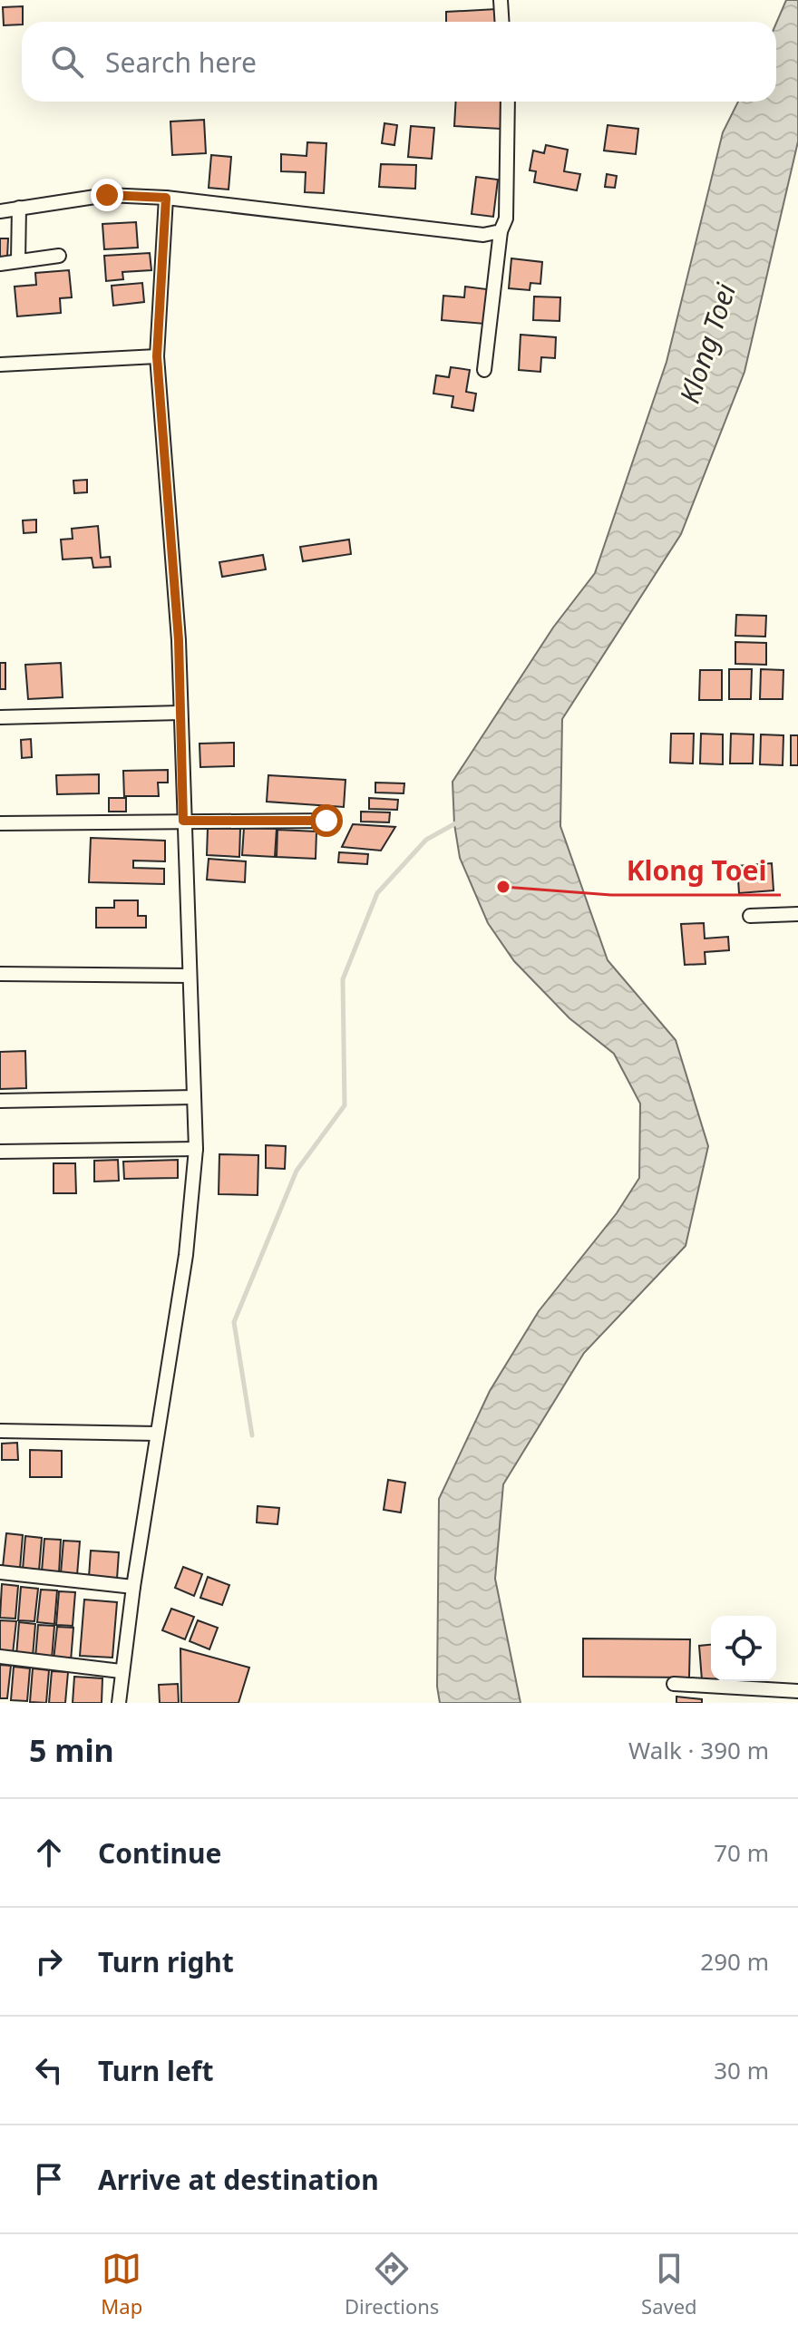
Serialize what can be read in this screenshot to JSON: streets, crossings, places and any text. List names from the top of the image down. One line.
{"water":["Klong Toei"],"places":["Klong Toei"],"page":{"search":"Search here","heading":["5 min","Walk · 390 m"],"list":[["Continue","70 m"],["Turn right","290 m"],["Turn left","30 m"],"Arrive at destination"],"nav":["Map","Directions","Saved"]}}
